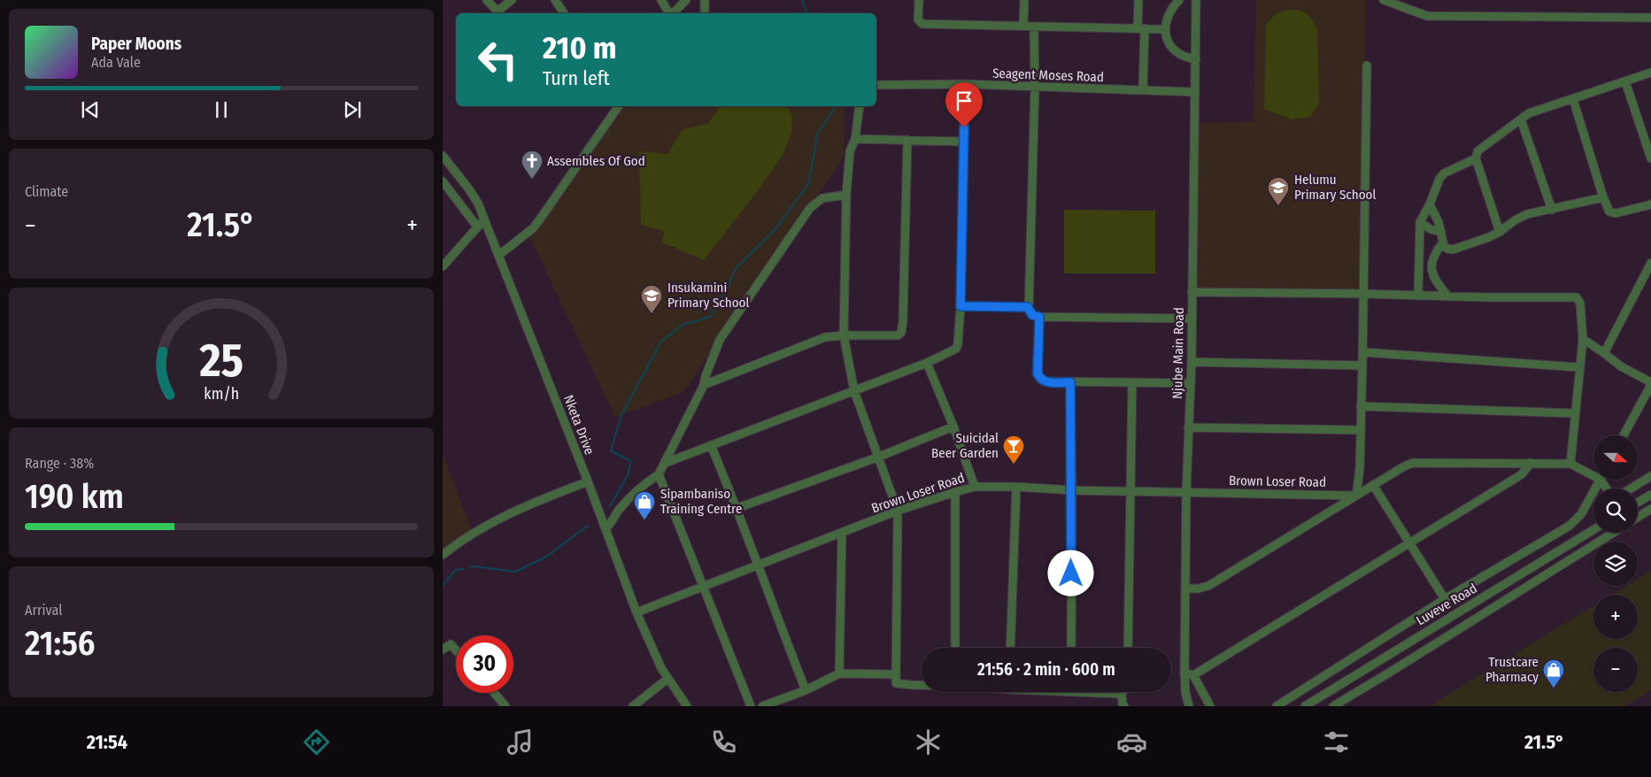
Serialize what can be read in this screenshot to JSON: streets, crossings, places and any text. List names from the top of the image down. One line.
{"streets":{"street":["Seagent Moses Road","Njube Main Road","Nketa Drive","Brown Loser Road","Luveve Road"]},"crossings":[["Seagent Moses Road","Njube Main Road"],["Njube Main Road","Brown Loser Road"],["Nketa Drive","Brown Loser Road"]],"places":{"church":["Assembles Of God"],"school or university":["Helumu Primary School","Insukamini Primary School"],"bar":["Suicidal Beer Garden"],"shop":["Sipambaniso Training Centre","Trustcare Pharmacy"]},"north":"right","page":{"turn":["210 m","Turn left"],"song":["Paper Moons","Ada Vale"],"tile":["Climate",["Range · 38%","190 km"],["Arrival","21:56"]],"heat":["−","21.5°","+"],"map_buttons":["+","−"],"limit":"30","trip":"21:56 · 2 min · 600 m","tabs":["21:54","21.5°"],"gauge":["25","km/h"]}}
